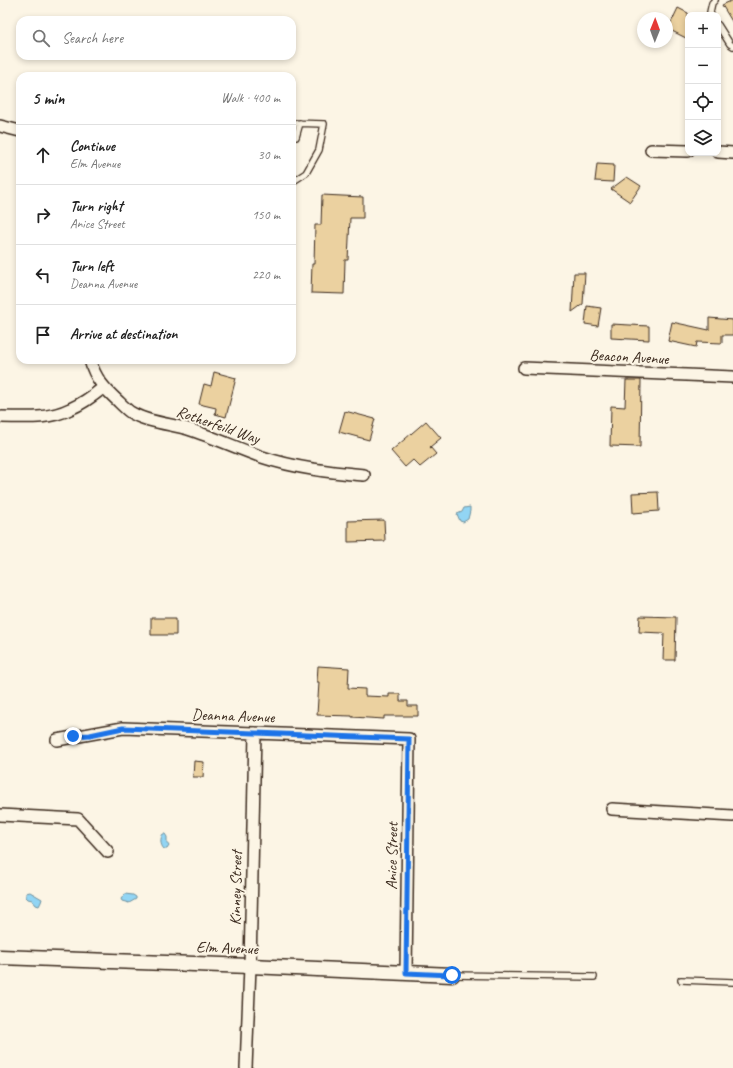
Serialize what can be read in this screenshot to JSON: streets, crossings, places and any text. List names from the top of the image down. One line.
{"streets":{"street":["Beacon Avenue","Rotherfeild Way","Deanna Avenue","Anice Street","Kinney Street","Elm Avenue"]},"crossings":[["Deanna Avenue","Anice Street"],["Deanna Avenue","Kinney Street"],["Anice Street","Elm Avenue"],["Kinney Street","Elm Avenue"]],"north":"top","page":{"map_buttons":["+","−"],"search":"Search here","heading":["5 min","Walk · 400 m"],"list":[["Continue","Elm Avenue","30 m"],["Turn right","Anice Street","150 m"],["Turn left","Deanna Avenue","220 m"],"Arrive at destination"]}}
